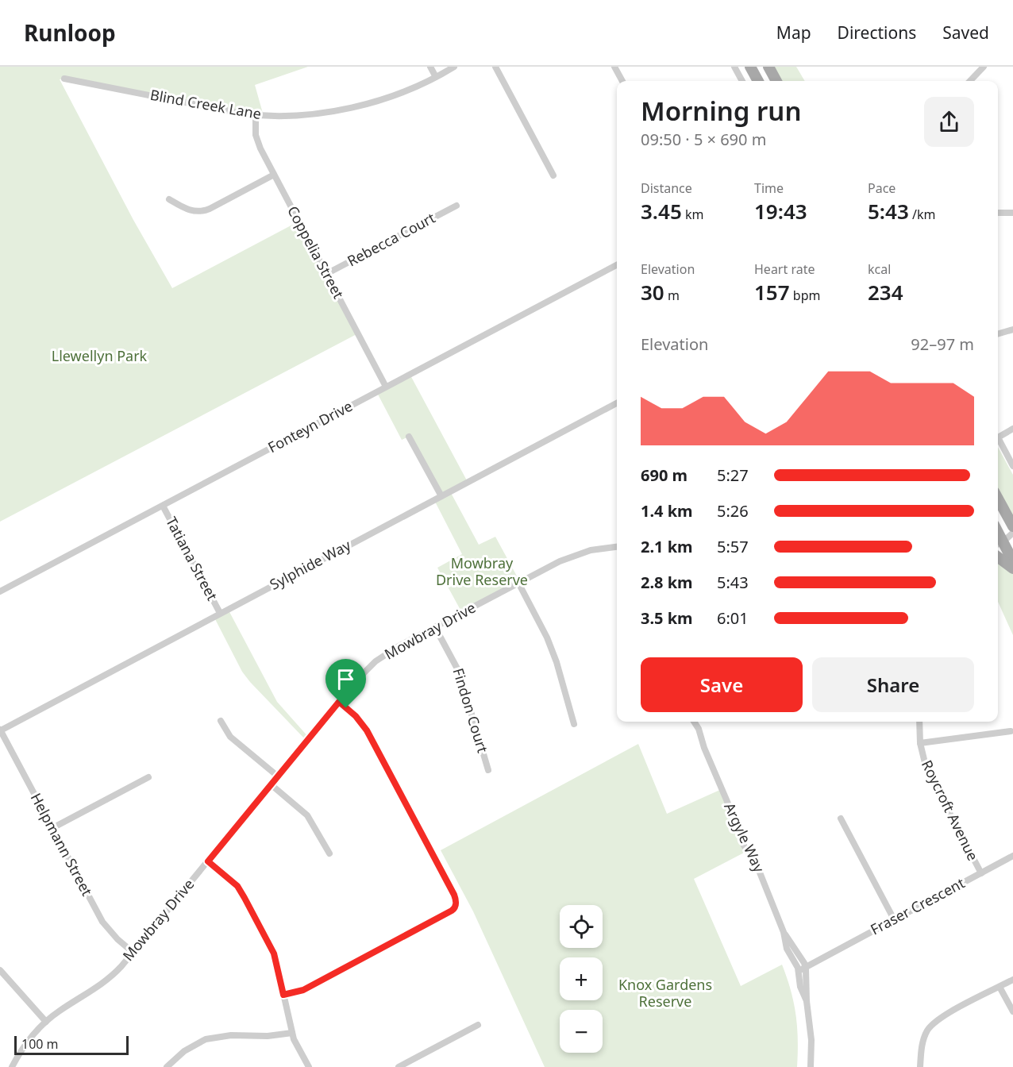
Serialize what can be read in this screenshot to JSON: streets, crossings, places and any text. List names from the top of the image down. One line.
{"streets":{"street":["Blind Creek Lane","Rebecca Court","Coppelia Street","Fonteyn Drive","Tatiana Street","Sylphide Way","Mowbray Drive","Findon Court","Roycroft Avenue","Argyle Way","Helpmann Street","Fraser Crescent"]},"crossings":[["Blind Creek Lane","Coppelia Street"],["Rebecca Court","Coppelia Street"],["Coppelia Street","Fonteyn Drive"],["Fonteyn Drive","Tatiana Street"],["Tatiana Street","Sylphide Way"],["Sylphide Way","Helpmann Street"],["Mowbray Drive","Findon Court"],["Mowbray Drive","Helpmann Street"],["Roycroft Avenue","Fraser Crescent"],["Argyle Way","Fraser Crescent"]],"parks":["Llewellyn Park","Mowbray Drive Reserve","Knox Gardens Reserve"],"scale_bar":"100 m","page":{"header":"Runloop","nav":["Map","Directions","Saved"],"heading":["Morning run","09:50 · 5 × 690 m"],"stats":[["Distance","3.45 km"],["Time","19:43"],["Pace","5:43 /km"],["Elevation","30 m"],["Heart rate","157 bpm"],["kcal","234"]],"chart":["Elevation","92–97 m"],"list":[{"name":"690 m","note":"5:27"},{"name":"1.4 km","note":"5:26"},{"name":"2.1 km","note":"5:57"},{"name":"2.8 km","note":"5:43"},{"name":"3.5 km","note":"6:01"}],"buttons":["Save","Share"],"map_buttons":["+","−"],"scale":"100 m"}}
